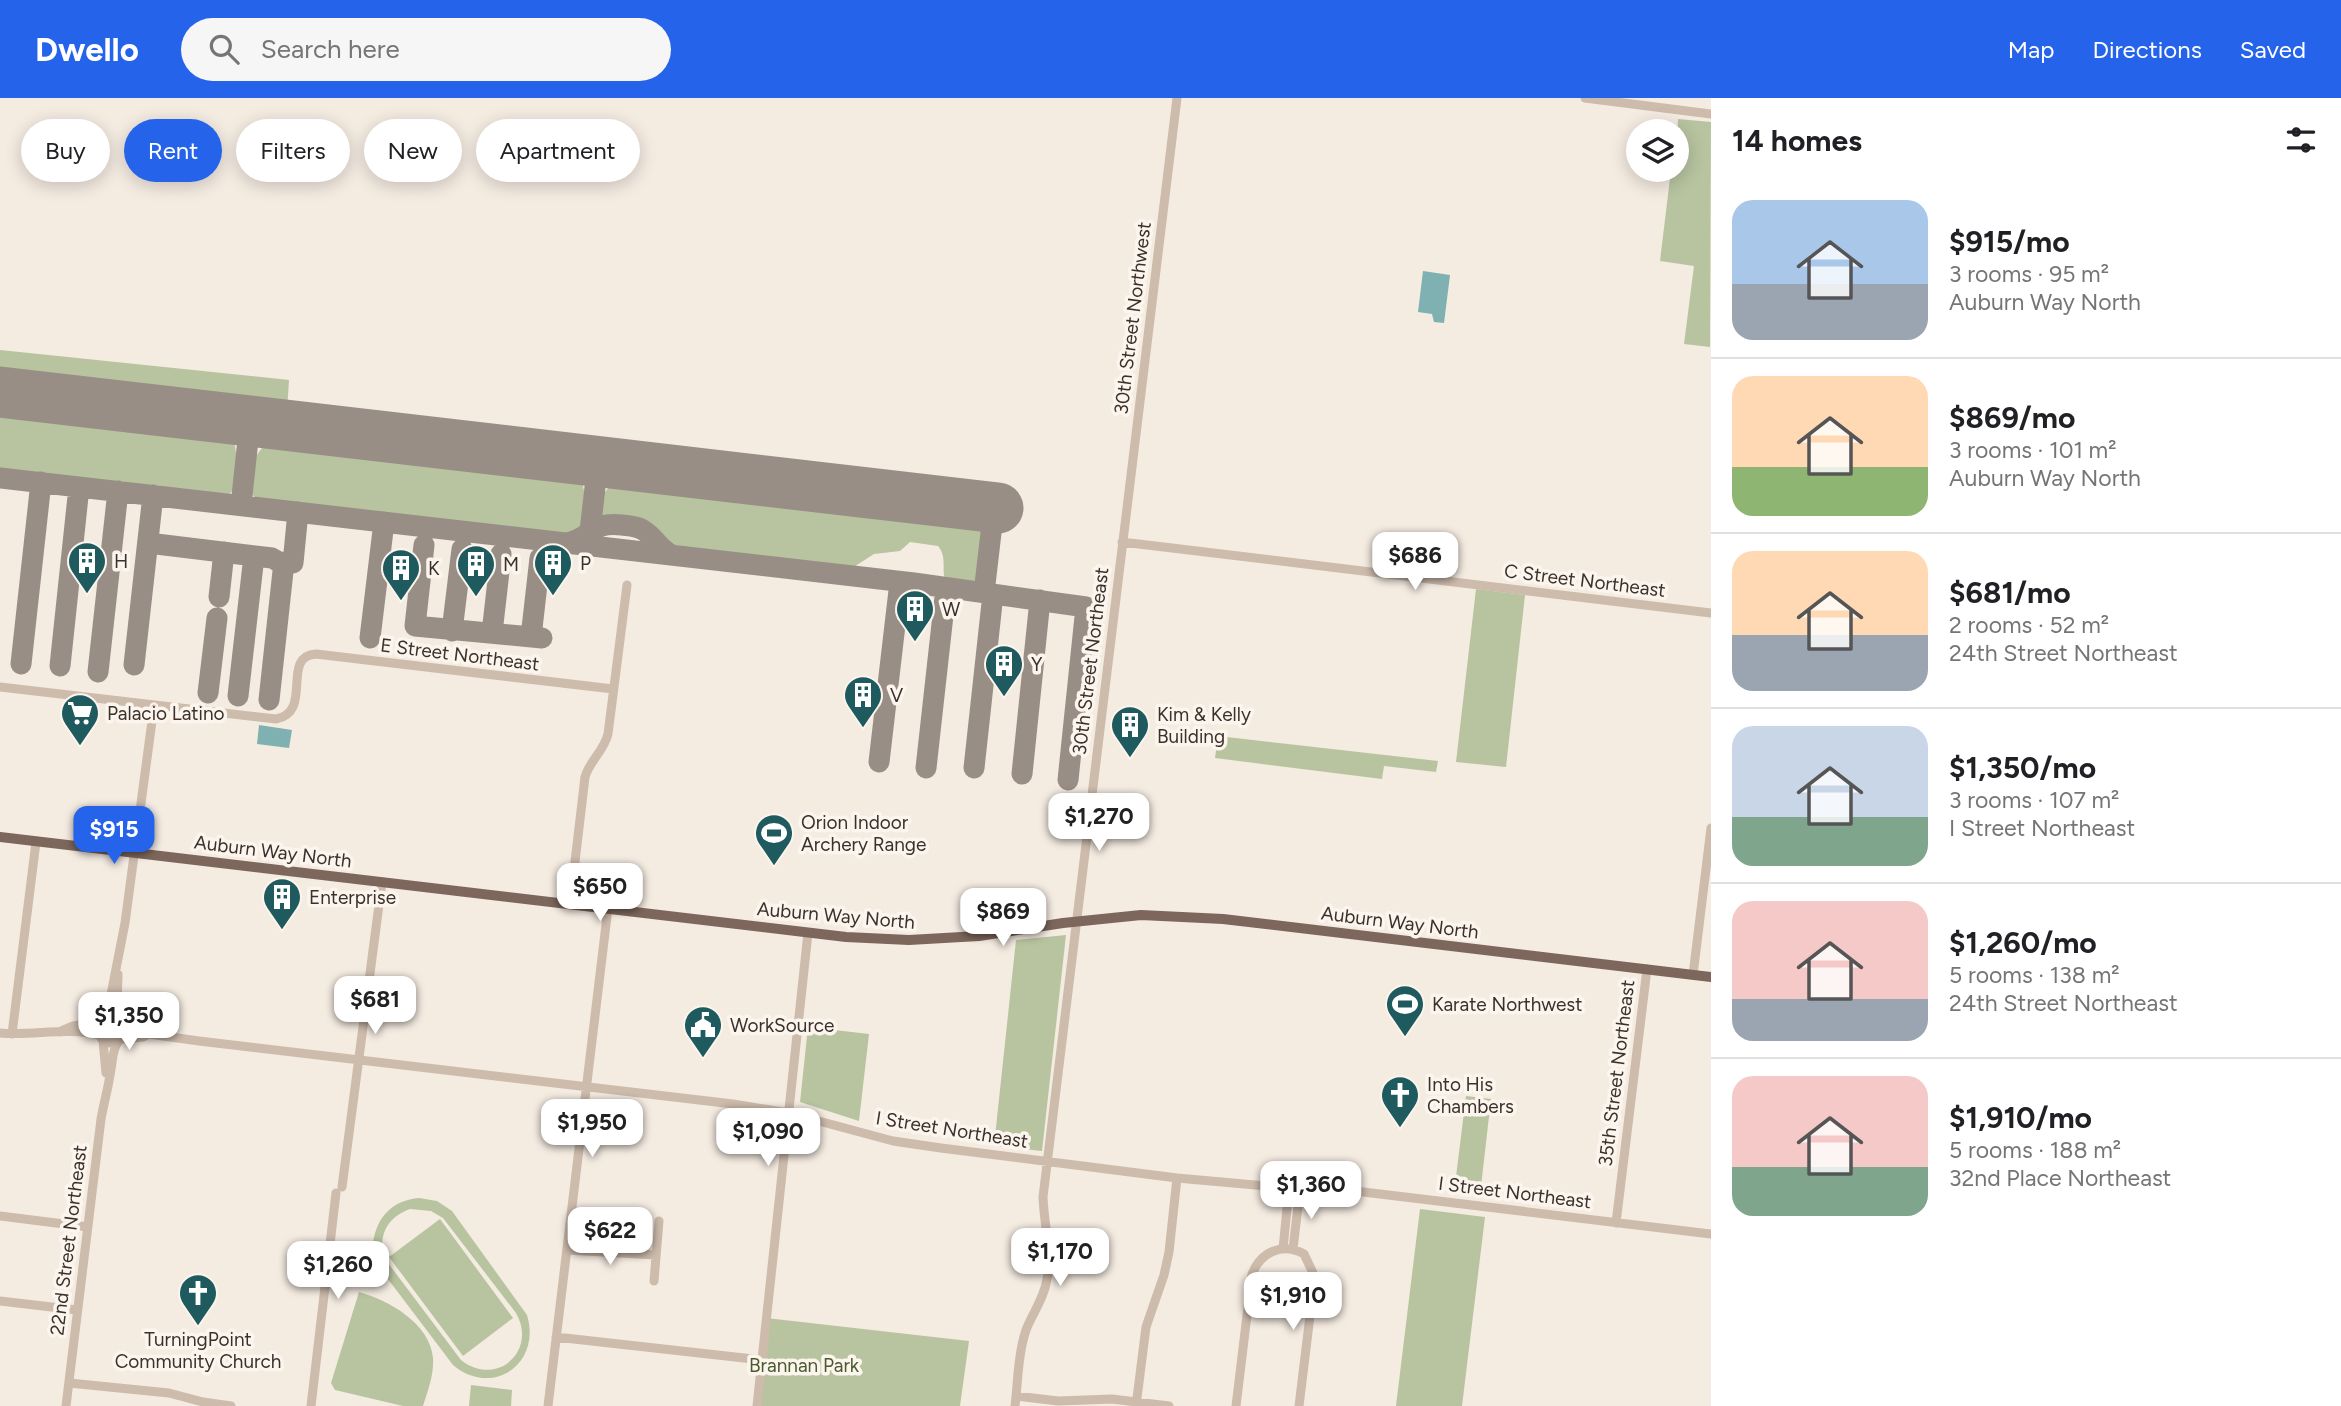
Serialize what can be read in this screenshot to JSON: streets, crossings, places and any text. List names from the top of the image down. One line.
{"streets":{"main road":["Auburn Way North"],"street":["30th Street Northwest","C Street Northeast","E Street Northeast","30th Street Northeast","35th Street Northeast","I Street Northeast","22nd Street Northeast"]},"crossings":[["30th Street Northwest","C Street Northeast"],["30th Street Northwest","30th Street Northeast"],["C Street Northeast","30th Street Northeast"],["30th Street Northeast","Auburn Way North"],["30th Street Northeast","I Street Northeast"],["Auburn Way North","35th Street Northeast"],["35th Street Northeast","I Street Northeast"],["I Street Northeast","22nd Street Northeast"]],"parks":["Brannan Park"],"places":{"building":["H","P","M","K","W","Y","V","Kim & Kelly Building","Enterprise"],"supermarket":["Palacio Latino"],"sports":["Orion Indoor Archery Range","Karate Northwest"],"public building":["WorkSource"],"church":["Into His Chambers","TurningPoint Community Church"]},"page":{"header":"Dwello","search":"Search here","nav":["Map","Directions","Saved"],"heading":"14 homes","chip":["Buy","Rent","Filters","New","Apartment"],"list":[{"name":"$915/mo","note":"3 rooms · 95 m² · Auburn Way North"},{"name":"$869/mo","note":"3 rooms · 101 m² · Auburn Way North"},{"name":"$681/mo","note":"2 rooms · 52 m² · 24th Street Northeast"},{"name":"$1,350/mo","note":"3 rooms · 107 m² · I Street Northeast"},{"name":"$1,260/mo","note":"5 rooms · 138 m² · 24th Street Northeast"},{"name":"$1,910/mo","note":"5 rooms · 188 m² · 32nd Place Northeast"}],"price":["$686","$1,270","$915","$650","$869","$681","$1,350","$1,950","$1,090","$1,360","$622","$1,170","$1,260","$1,910"]}}
